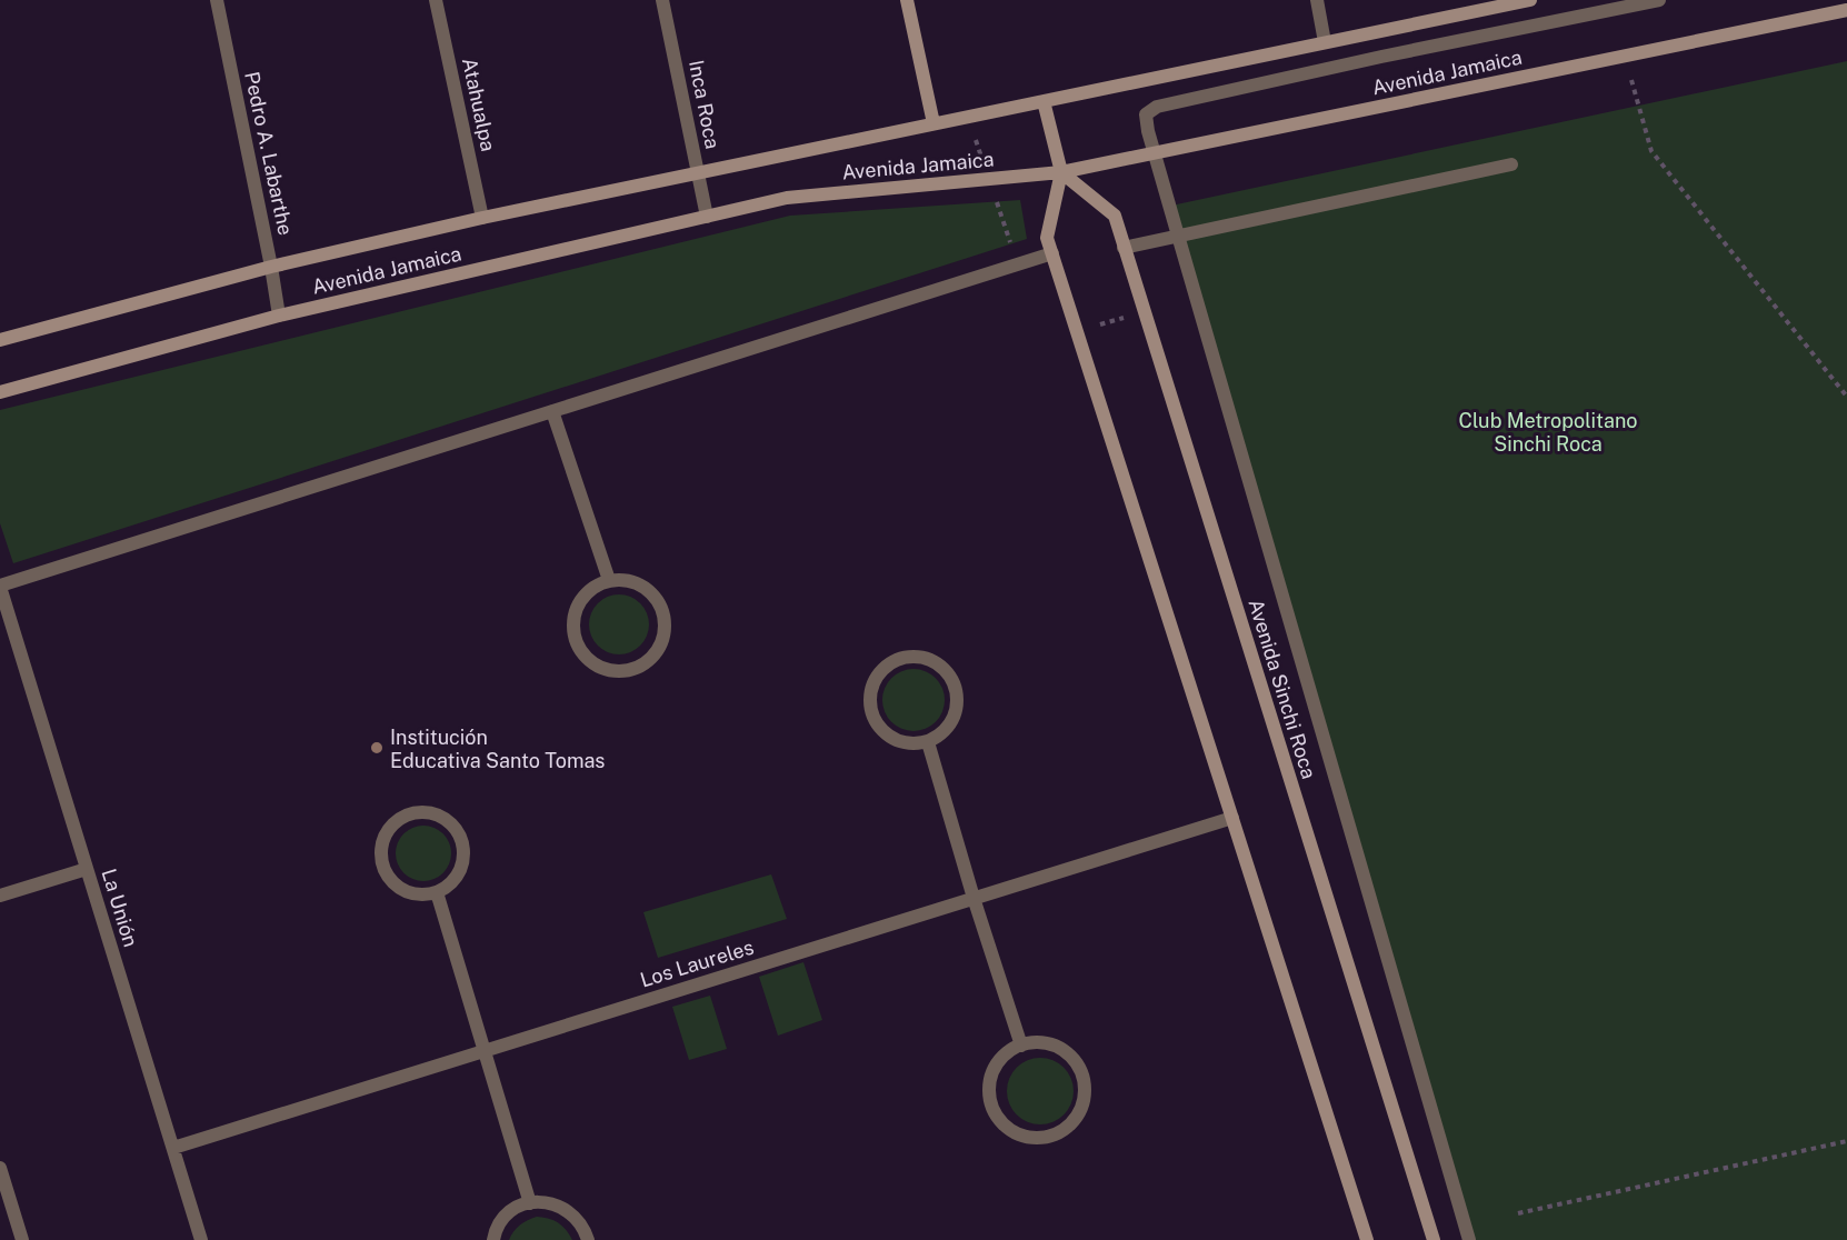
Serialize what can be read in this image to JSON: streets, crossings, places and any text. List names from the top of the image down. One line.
{"streets":{"main road":["Avenida Jamaica","Avenida Sinchi Roca"],"street":["Atahualpa","Inca Roca","Pedro A. Labarthe","La Unión","Los Laureles"]},"crossings":[["Avenida Jamaica","Atahualpa"],["Avenida Jamaica","Inca Roca"],["Avenida Jamaica","Pedro A. Labarthe"],["Avenida Jamaica","Avenida Sinchi Roca"],["La Unión","Los Laureles"]],"parks":["Club Metropolitano Sinchi Roca"],"places":["Institución Educativa Santo Tomas"]}
